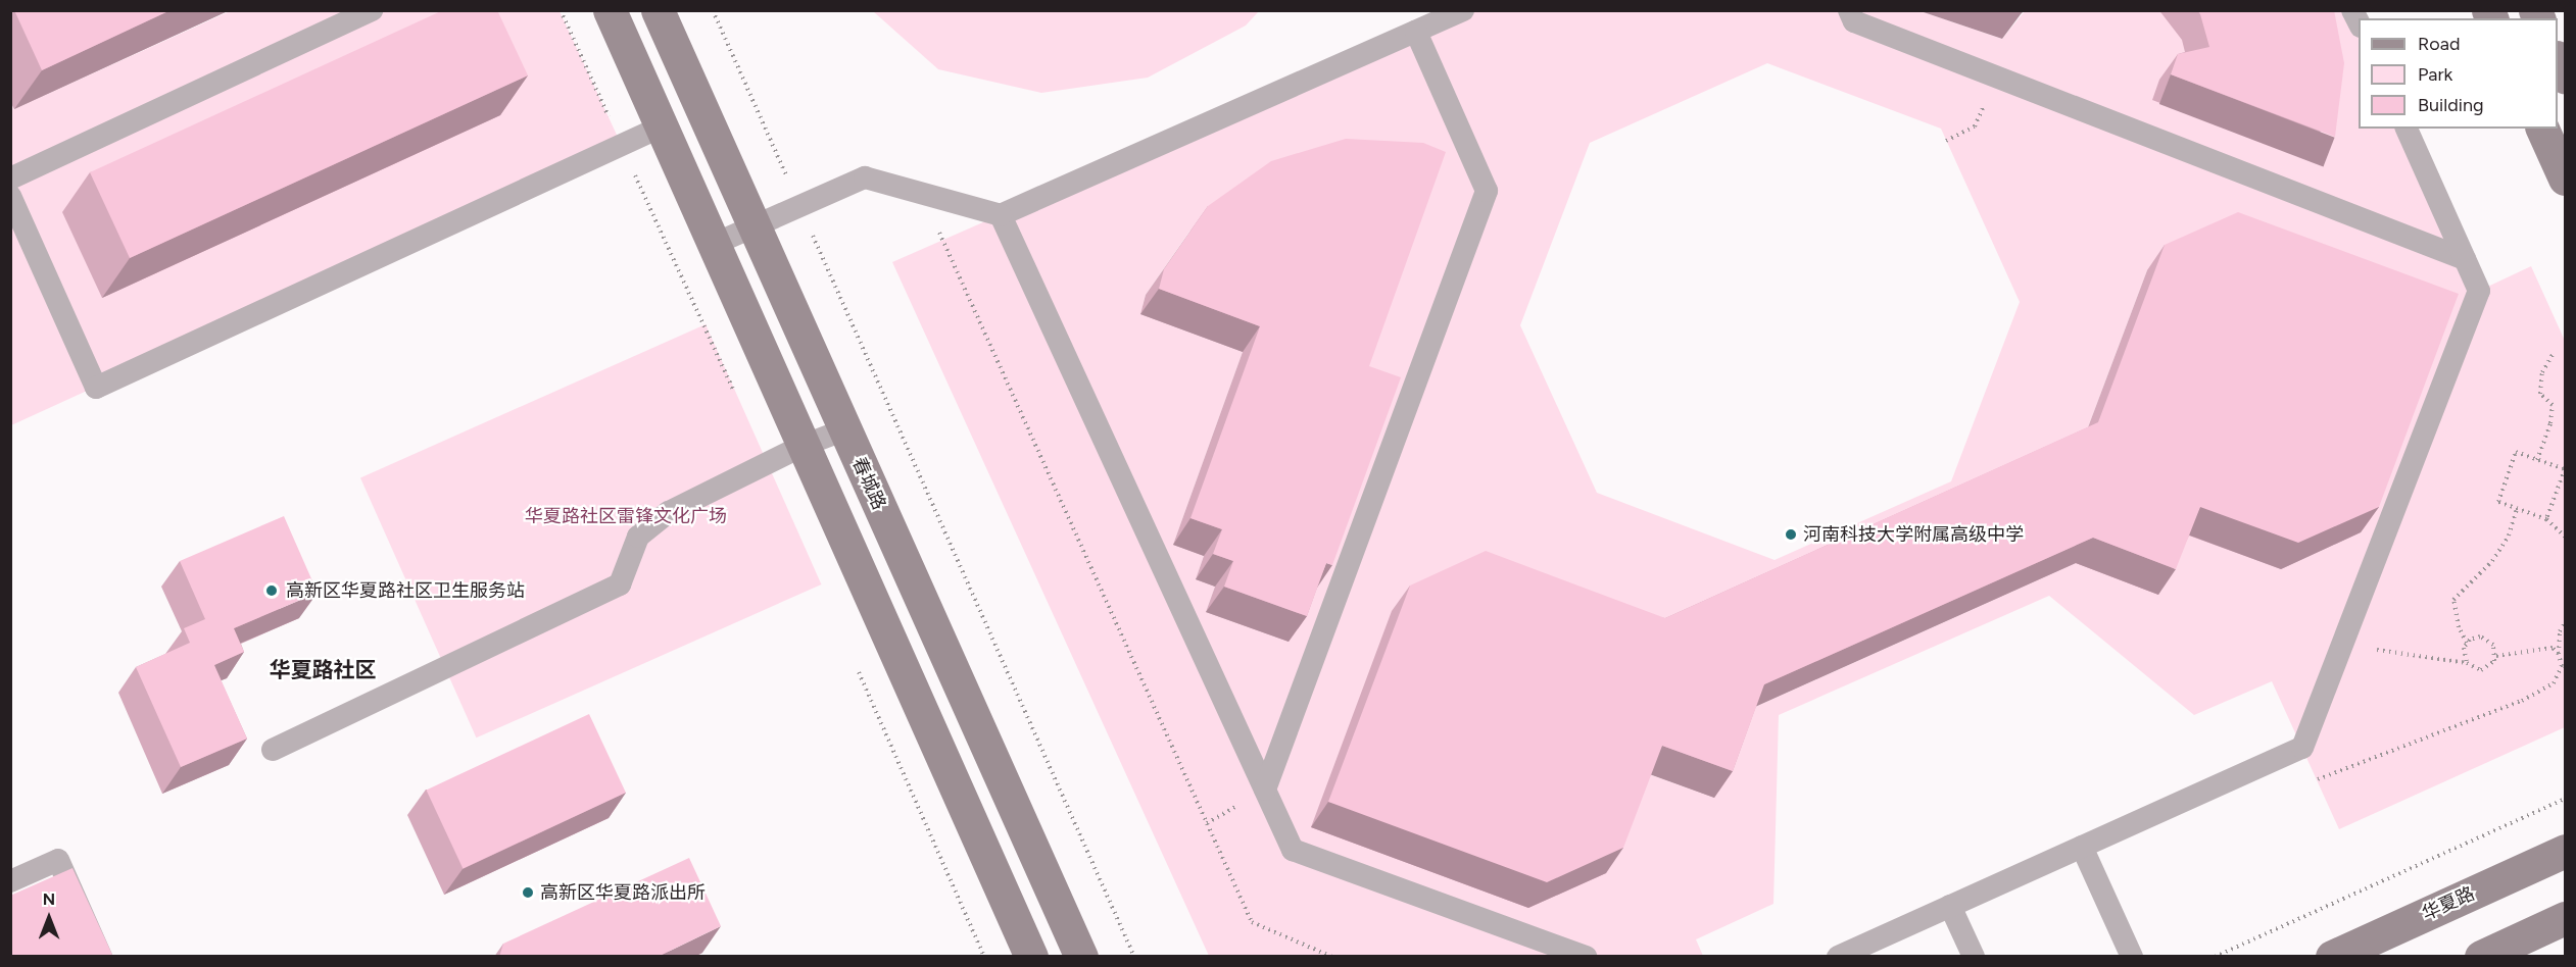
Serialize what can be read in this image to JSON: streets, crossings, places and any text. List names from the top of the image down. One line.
{"streets":{"street":["春城路","华夏路"]},"districts":["华夏路社区"],"parks":["华夏路社区雷锋文化广场"],"places":["河南科技大学附属高级中学","高新区华夏路社区卫生服务站","高新区华夏路派出所"],"legend":["Road","Park","Building"],"north":"top"}
